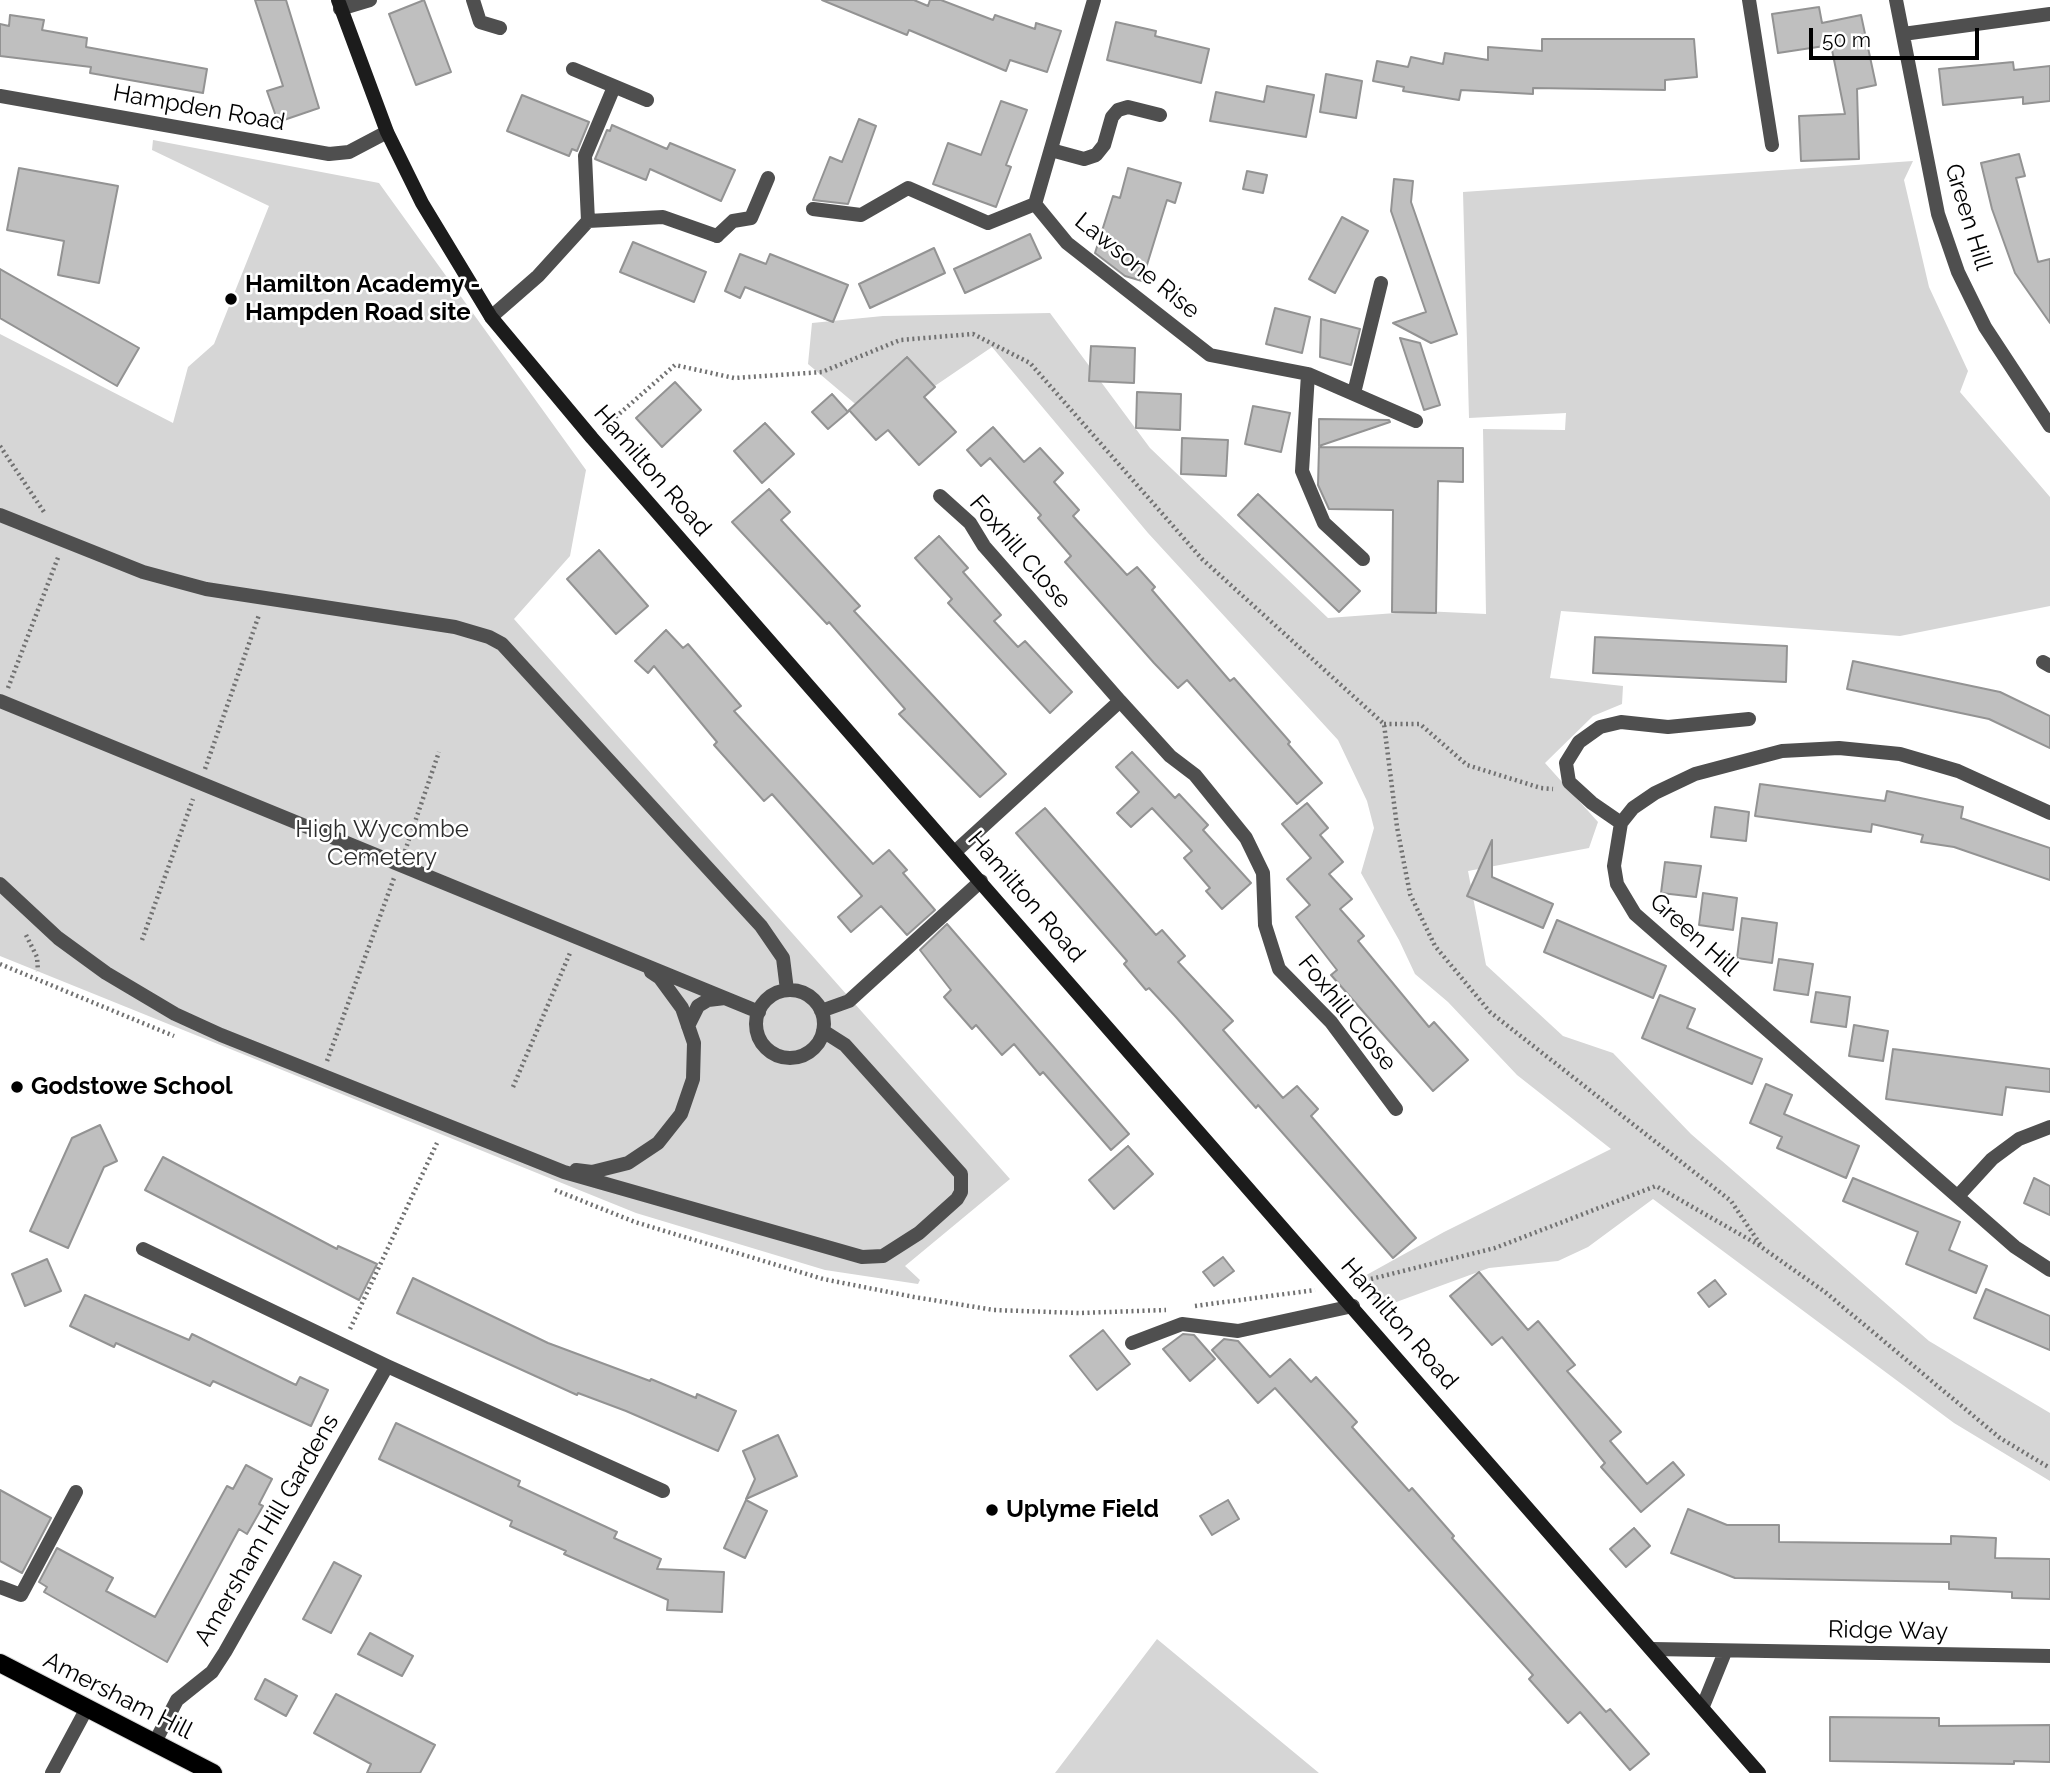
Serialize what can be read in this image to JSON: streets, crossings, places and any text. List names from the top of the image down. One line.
{"streets":{"main road":["Amersham Hill"],"street":["Hampden Road","Green Hill","Lawsone Rise","Hamilton Road","Foxhill Close","Amersham Hill Gardens","Ridge Way"]},"crossings":[["Hampden Road","Hamilton Road"],["Hamilton Road","Ridge Way"],["Amersham Hill Gardens","Amersham Hill"]],"parks":["High Wycombe Cemetery"],"places":["Hamilton Academy - Hampden Road site","Godstowe School","Uplyme Field"],"scale_bar":"50 m"}
